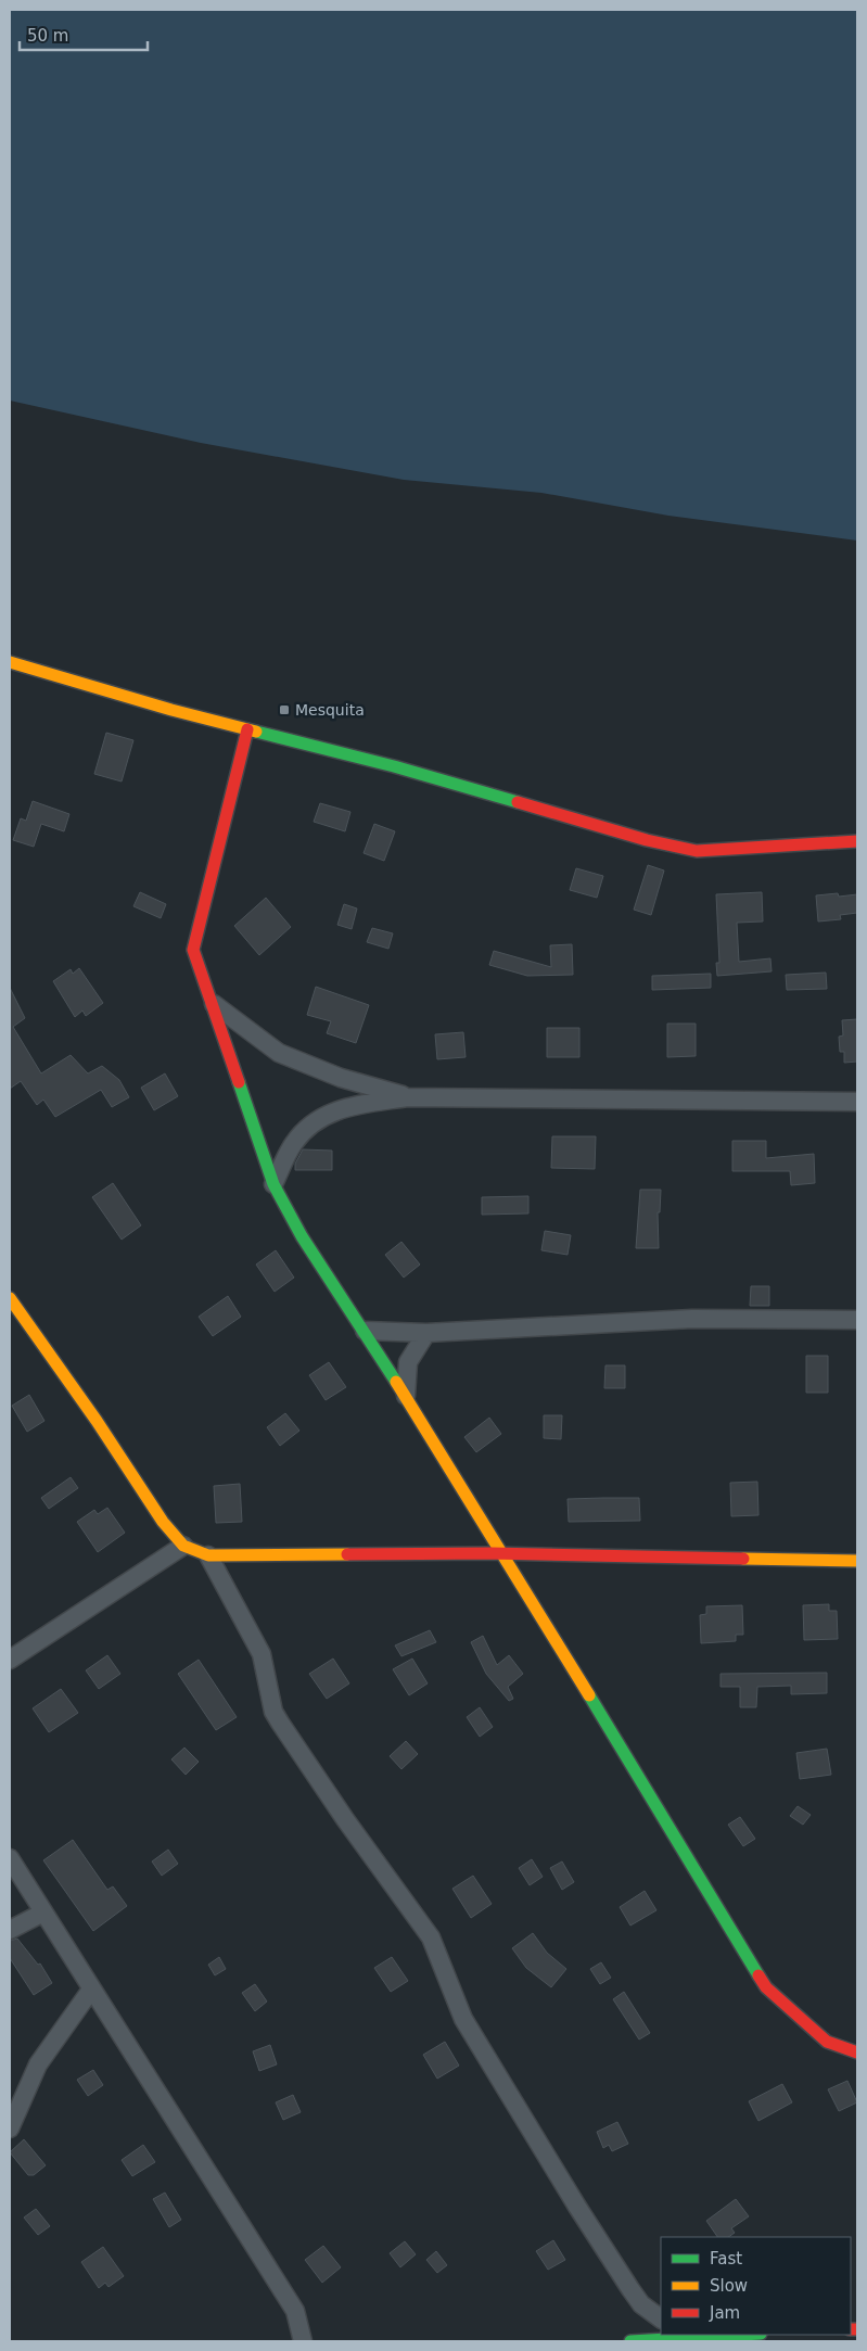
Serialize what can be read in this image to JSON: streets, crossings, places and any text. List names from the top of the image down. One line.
{"places":{"transit":["Mesquita"]},"legend":["Fast","Slow","Jam"],"scale_bar":"50 m"}
